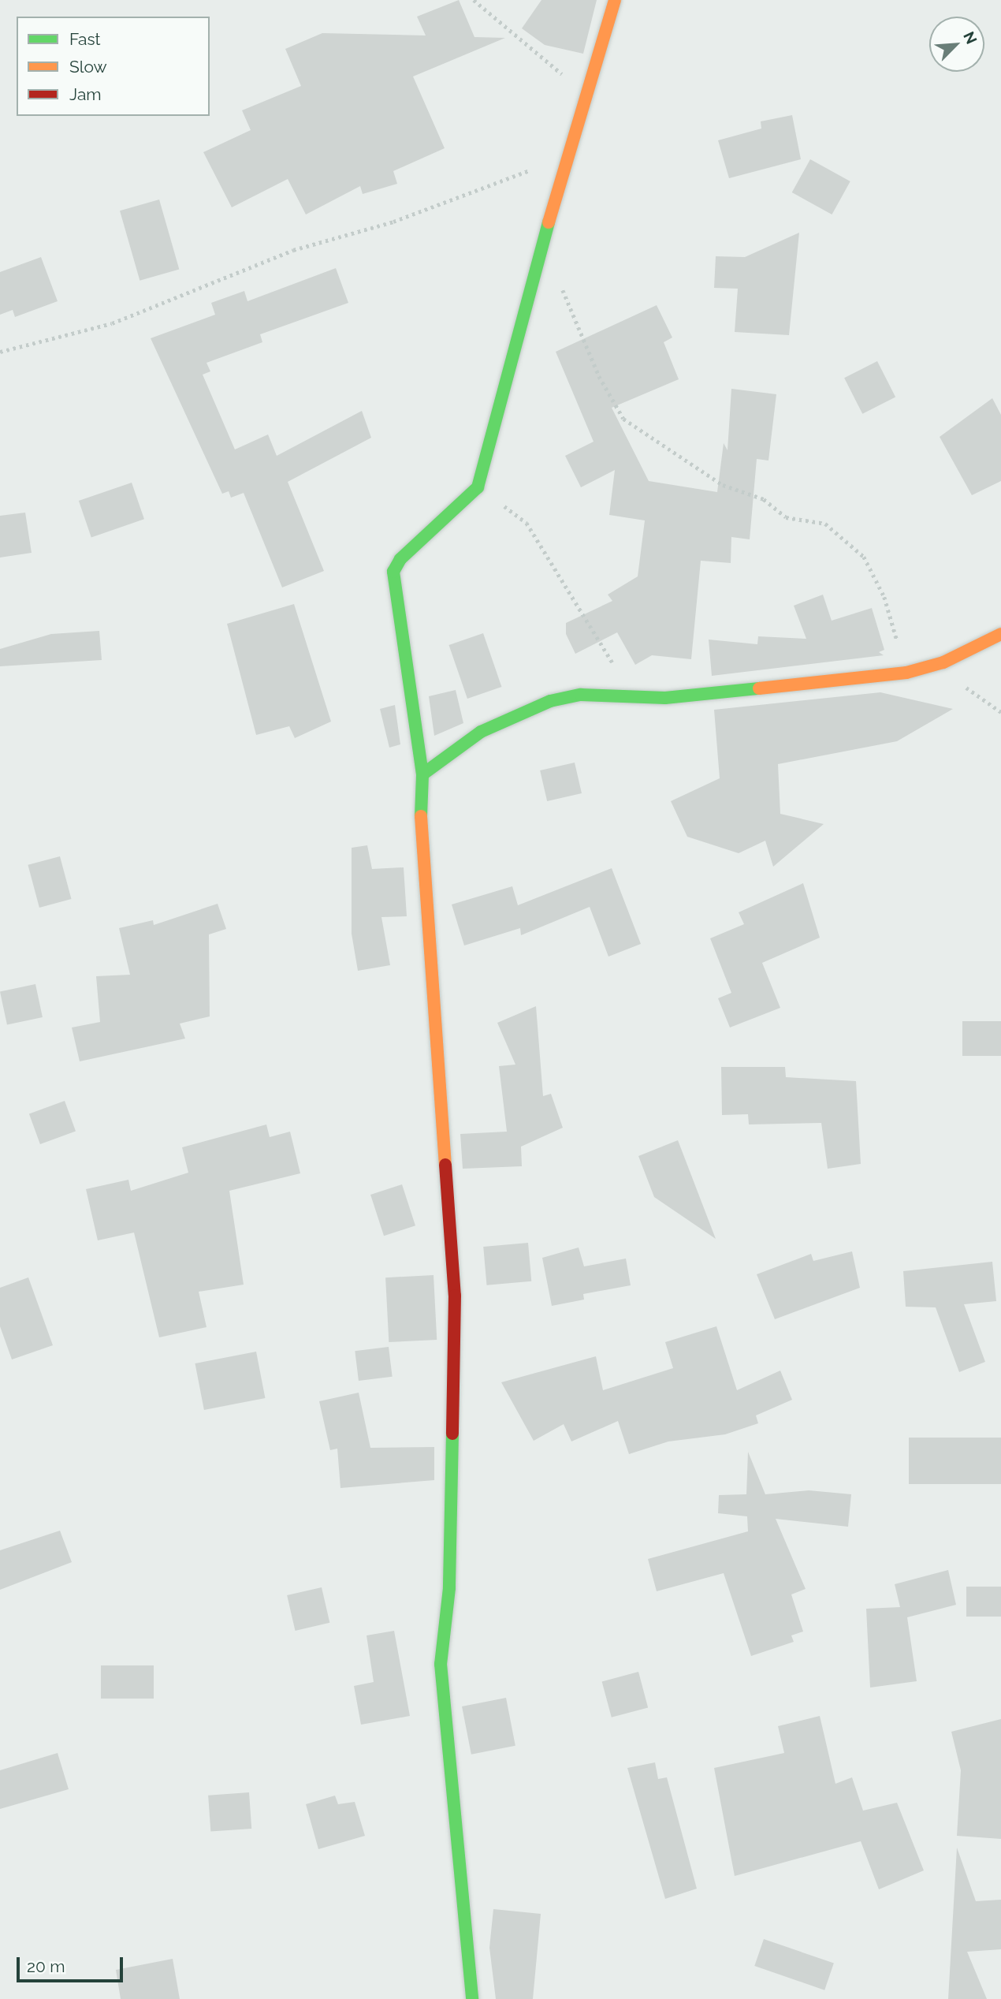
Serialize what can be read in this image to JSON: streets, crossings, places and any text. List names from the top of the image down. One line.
{"legend":["Fast","Slow","Jam"],"scale_bar":"20 m","north":"top right"}
